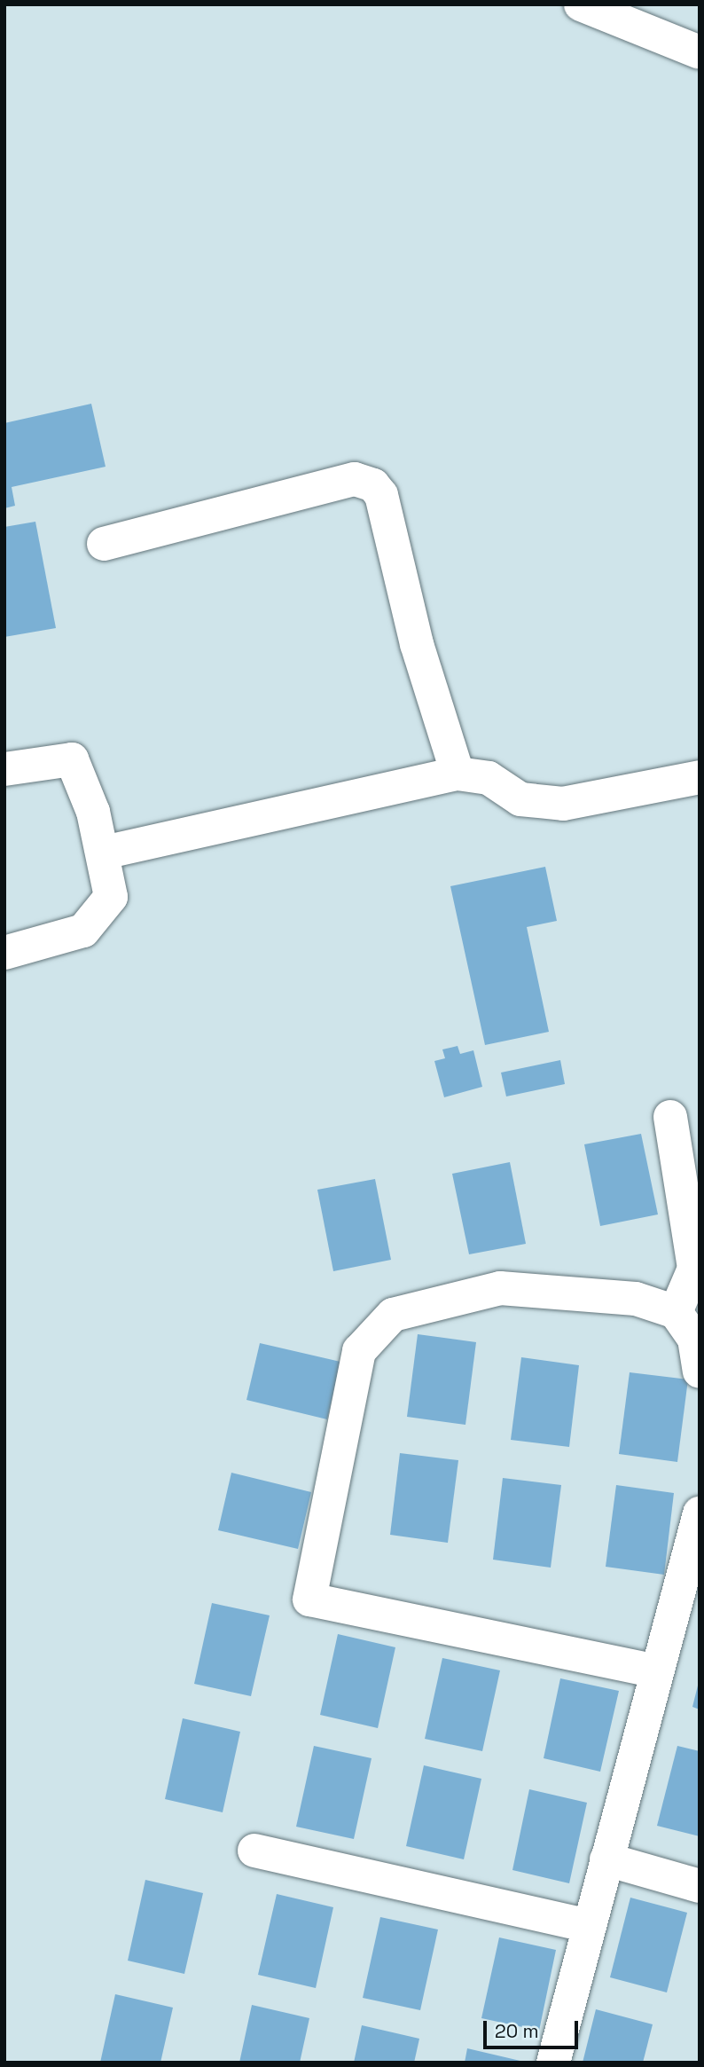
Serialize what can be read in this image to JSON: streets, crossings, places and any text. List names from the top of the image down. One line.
{"scale_bar":"20 m"}
